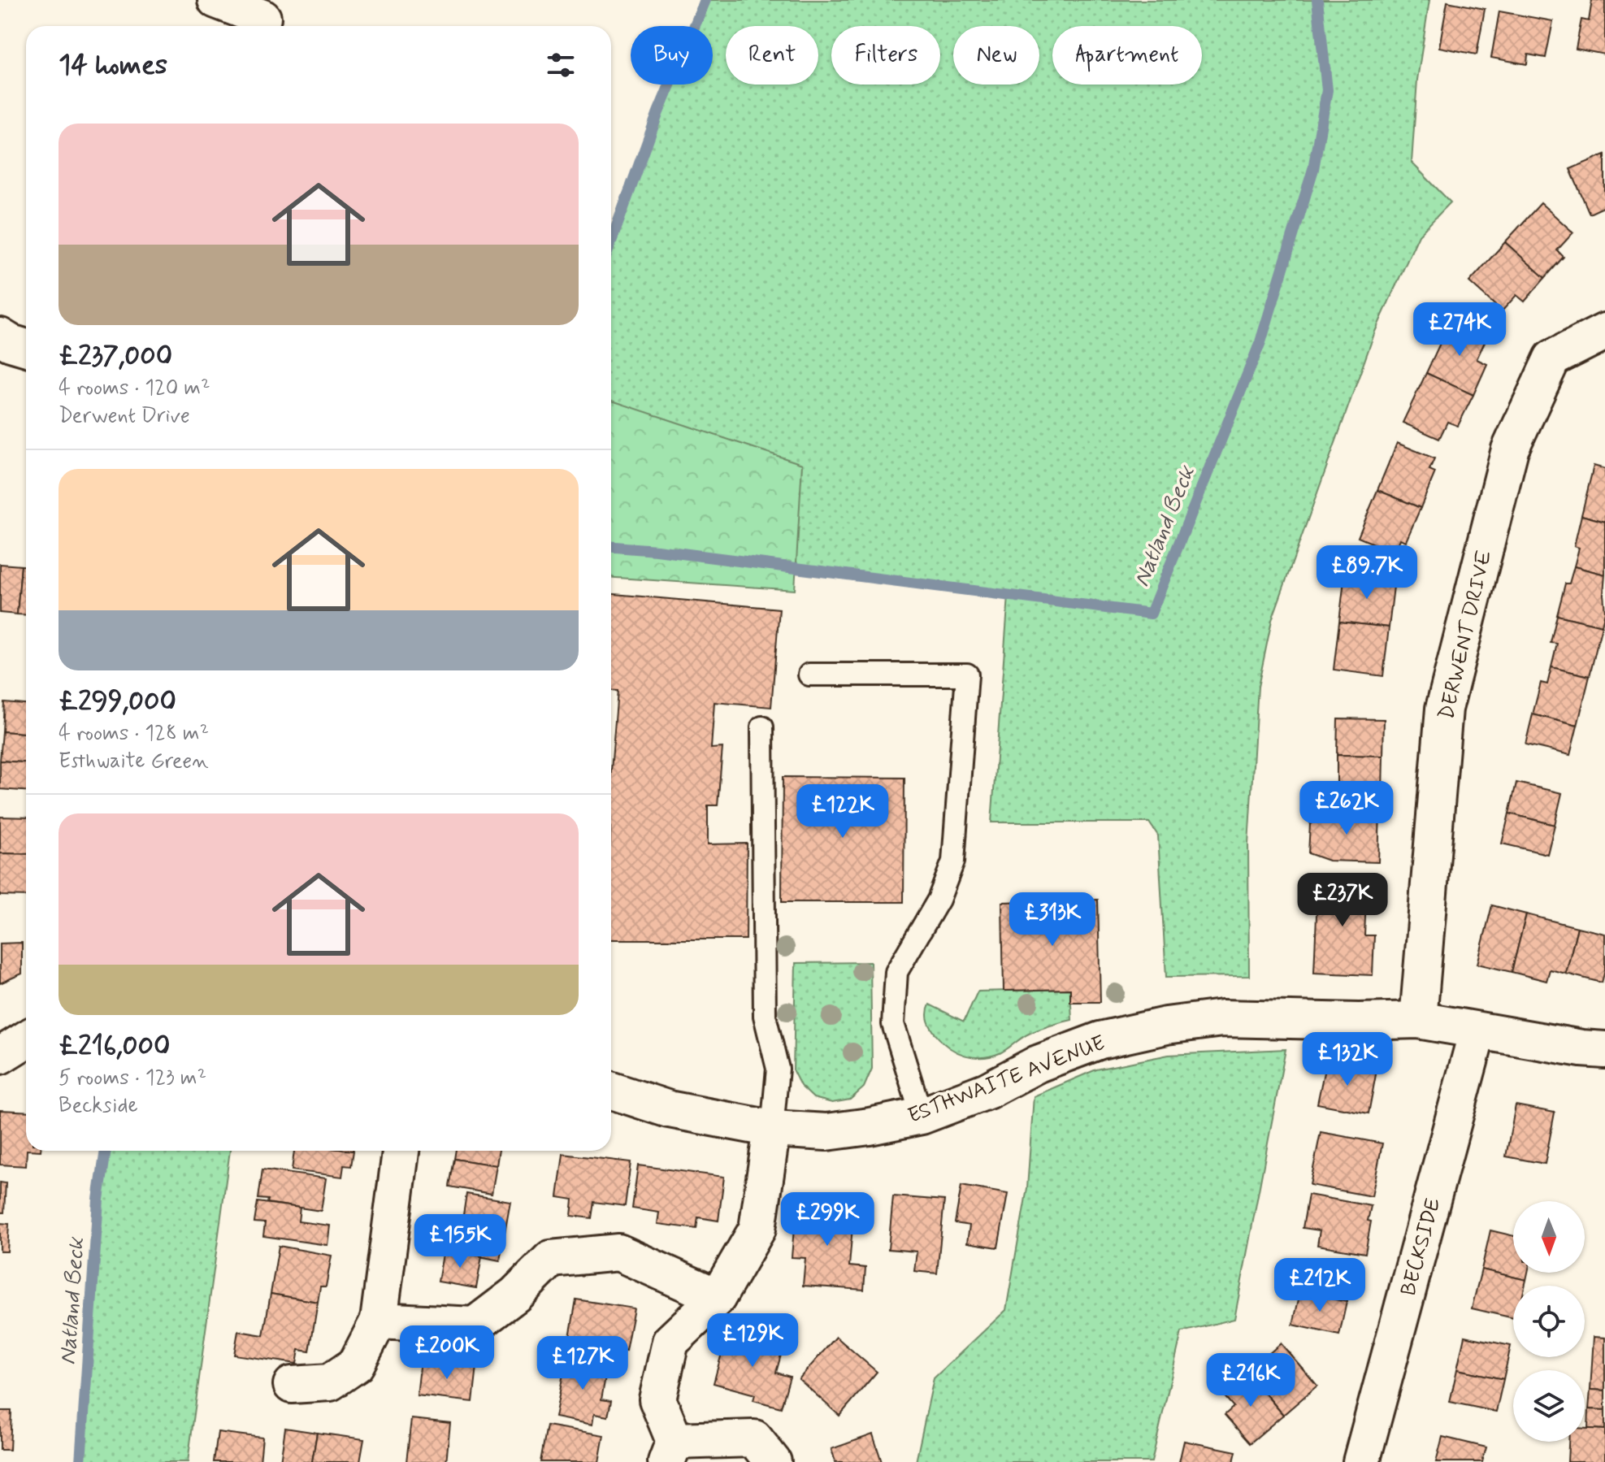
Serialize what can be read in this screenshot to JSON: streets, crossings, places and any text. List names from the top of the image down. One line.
{"streets":{"street":["DERWENT DRIVE","ESTHWAITE AVENUE","BECKSIDE"]},"crossings":[["DERWENT DRIVE","ESTHWAITE AVENUE"],["ESTHWAITE AVENUE","BECKSIDE"]],"water":["Natland Beck"],"north":"bottom","page":{"chip":["Buy","Rent","Filters","New","Apartment"],"heading":"14 homes","list":[{"name":"£237,000","note":"4 rooms · 120 m² · Derwent Drive"},{"name":"£299,000","note":"4 rooms · 128 m² · Esthwaite Green"},{"name":"£216,000","note":"5 rooms · 123 m² · Beckside"}],"price":["£274K","£89.7K","£262K","£122K","£237K","£313K","£132K","£299K","£155K","£212K","£129K","£200K","£127K","£216K"]}}
